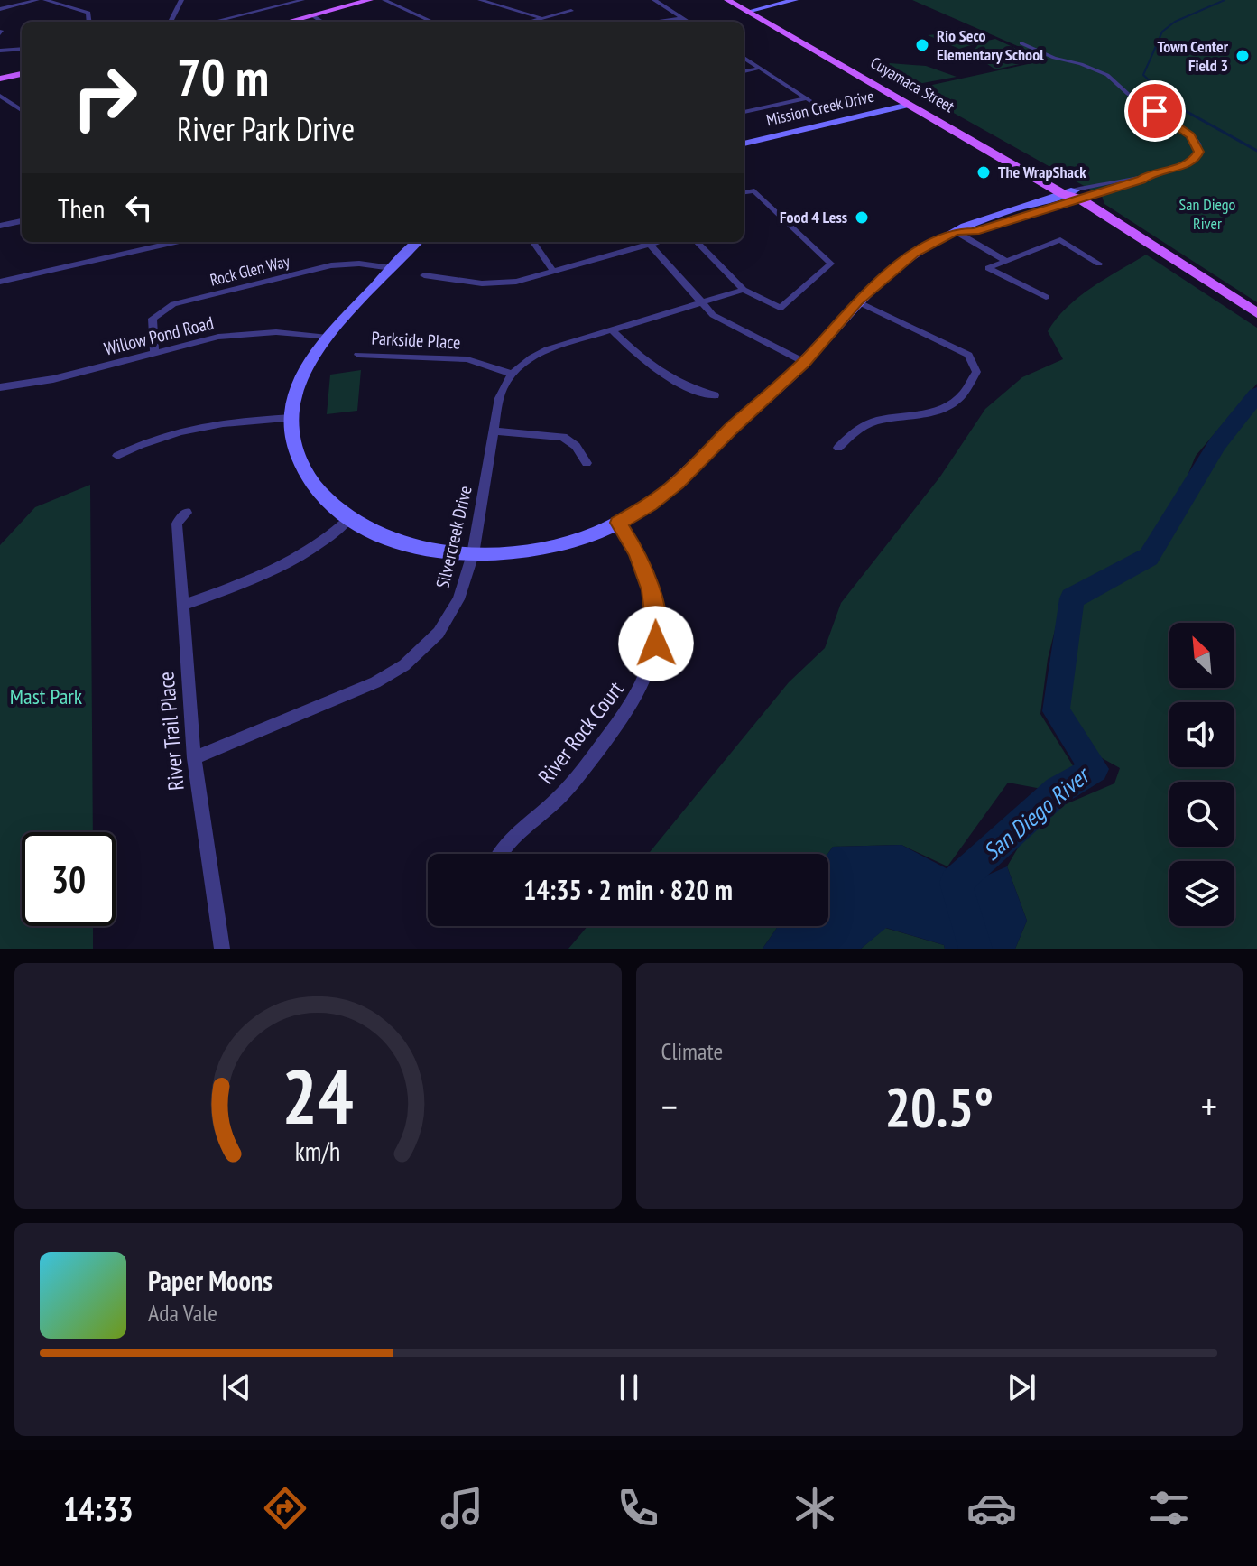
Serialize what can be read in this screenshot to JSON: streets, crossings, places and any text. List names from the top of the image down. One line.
{"streets":{"main road":["Cuyamaca Street"],"street":["Mission Creek Drive","Rock Glen Way","Willow Pond Road","Parkside Place","Silvercreek Drive","River Trail Place","River Rock Court"]},"crossings":[["Cuyamaca Street","Mission Creek Drive"],["Rock Glen Way","Willow Pond Road"],["Parkside Place","Silvercreek Drive"],["Silvercreek Drive","River Trail Place"]],"water":["San Diego River"],"parks":["San Diego River","Mast Park"],"places":["Rio Seco Elementary School","Town Center Field 3","The WrapShack","Food 4 Less"],"north":"top left","page":{"turn":["70 m","River Park Drive"],"then":"Then","limit":"30","trip":"14:35 · 2 min · 820 m","tile":"Climate","heat":["−","20.5°","+"],"song":["Paper Moons","Ada Vale"],"tabs":"14:33","gauge":["24","km/h"]}}
